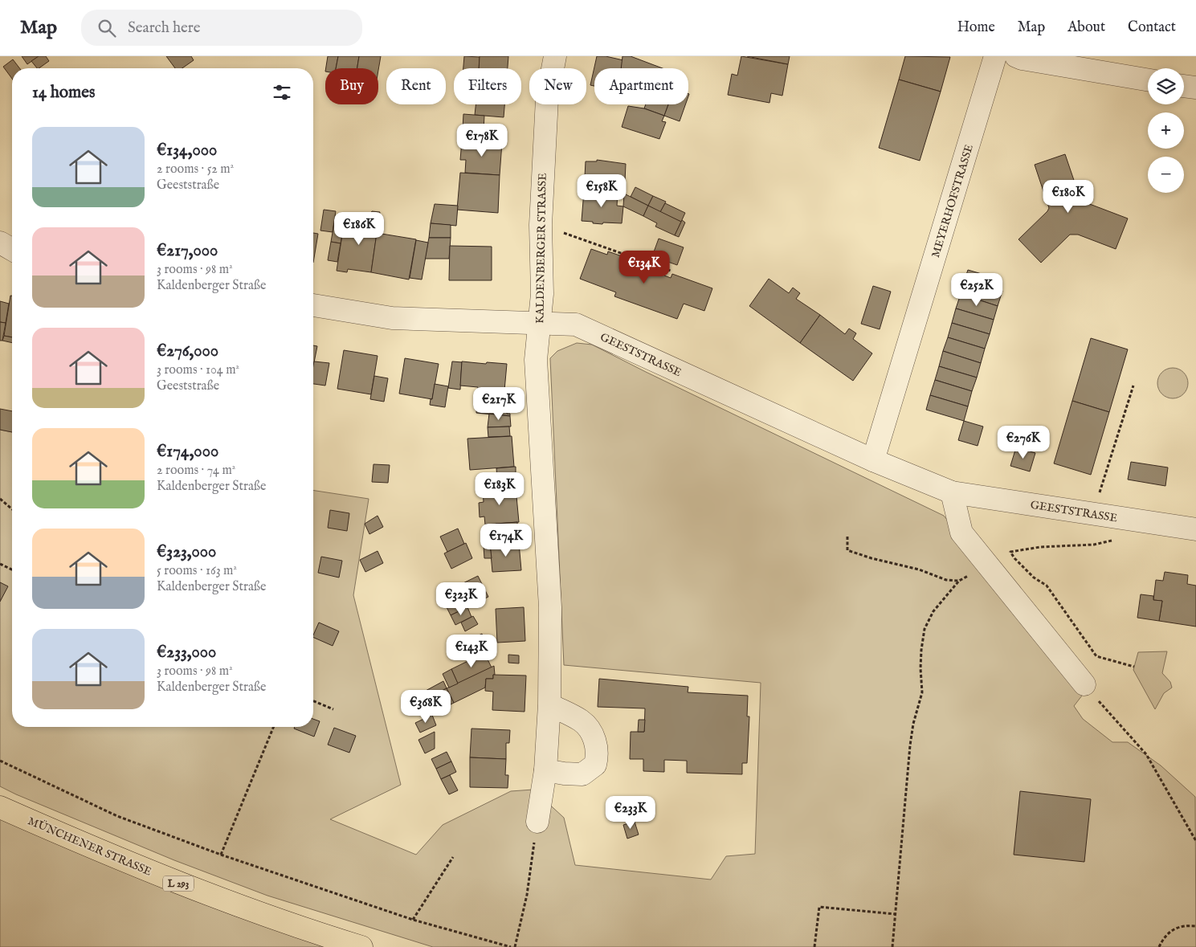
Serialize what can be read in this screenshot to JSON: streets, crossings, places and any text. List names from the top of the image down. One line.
{"streets":{"highway":["MÜNCHENER STRASSE","L 293"],"street":["MEYERHOFSTRASSE","KALDENBERGER STRASSE","GEESTSTRASSE"]},"crossings":[["MEYERHOFSTRASSE","GEESTSTRASSE"],["KALDENBERGER STRASSE","GEESTSTRASSE"]],"page":{"header":"Map","search":"Search here","nav":["Home","Map","About","Contact"],"map_buttons":["+","−"],"chip":["Buy","Rent","Filters","New","Apartment"],"heading":"14 homes","list":[{"name":"€134,000","note":"2 rooms · 52 m² · Geeststraße"},{"name":"€217,000","note":"3 rooms · 98 m² · Kaldenberger Straße"},{"name":"€276,000","note":"3 rooms · 104 m² · Geeststraße"},{"name":"€174,000","note":"2 rooms · 74 m² · Kaldenberger Straße"},{"name":"€323,000","note":"5 rooms · 163 m² · Kaldenberger Straße"},{"name":"€233,000","note":"3 rooms · 98 m² · Kaldenberger Straße"}],"price":["€178K","€158K","€180K","€186K","€134K","€252K","€217K","€276K","€183K","€174K","€323K","€143K","€368K","€233K"]}}
